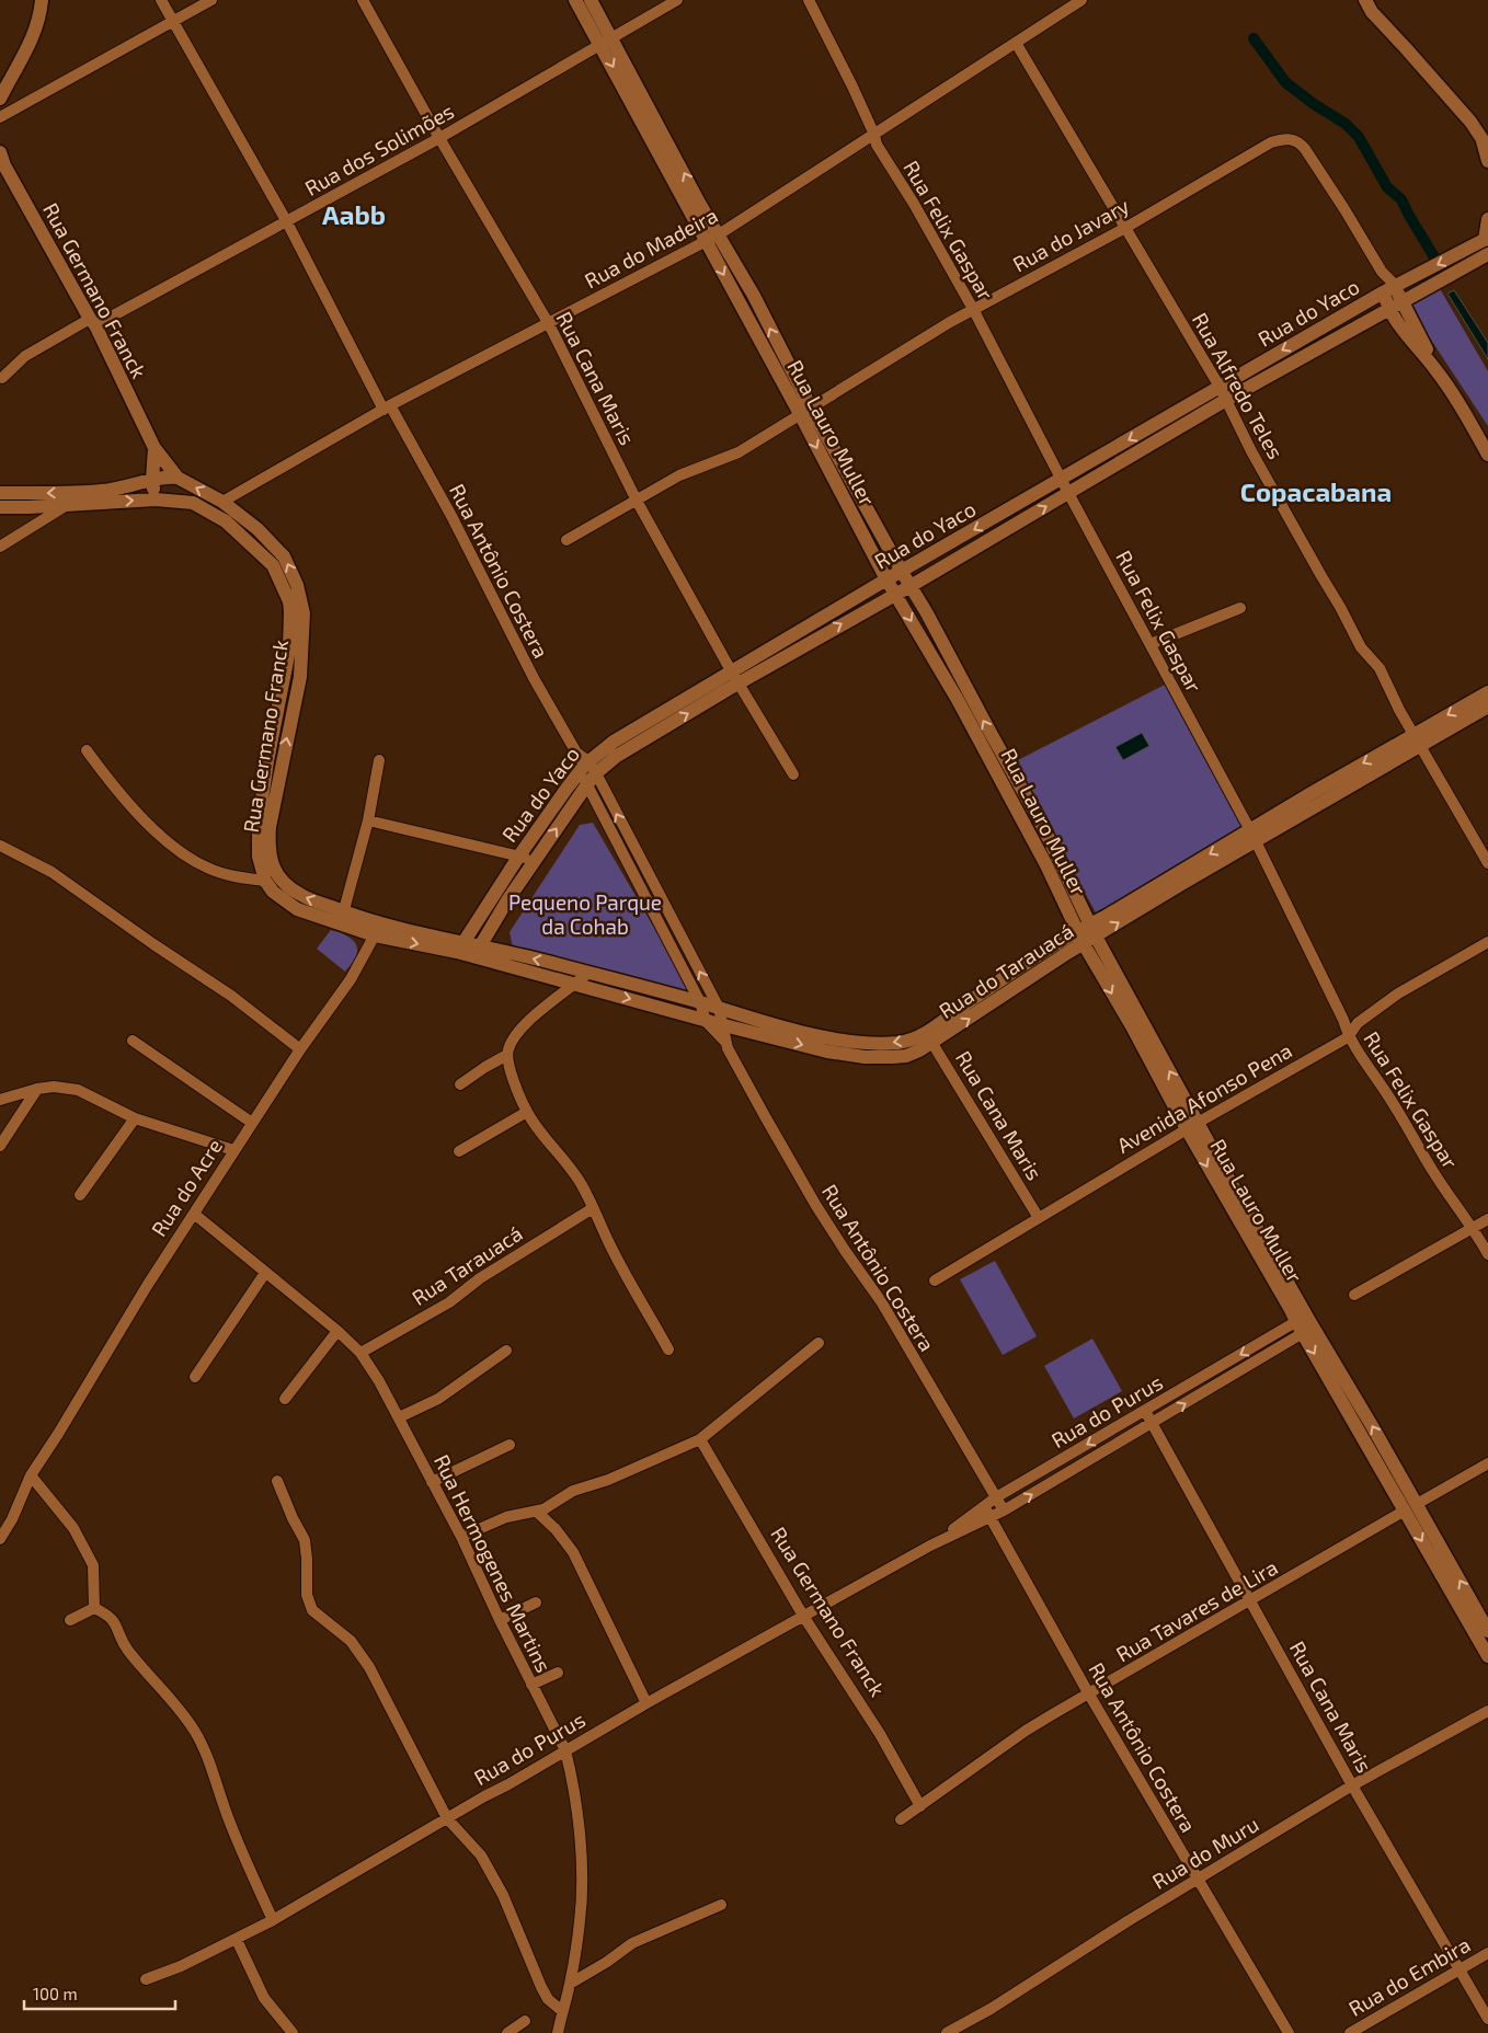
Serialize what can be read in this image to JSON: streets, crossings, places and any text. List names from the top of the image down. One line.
{"streets":{"street":["Rua dos Solimões","Rua Felix Gaspar","Rua do Javary","Rua do Madeira","Rua Germano Franck","Rua do Yaco","Rua Cana Maris","Rua Alfredo Teles","Rua Lauro Muller","Rua Antônio Costera","Rua do Tarauacá","Avenida Afonso Pena","Rua do Acre","Rua Tarauacá","Rua do Purus","Rua Hermogenes Martins","Rua Tavares de Lira","Rua do Muru","Rua do Embira"]},"crossings":[["Rua dos Solimões","Rua Germano Franck"],["Rua dos Solimões","Rua Cana Maris"],["Rua dos Solimões","Rua Lauro Muller"],["Rua dos Solimões","Rua Antônio Costera"],["Rua Felix Gaspar","Rua do Javary"],["Rua Felix Gaspar","Rua do Madeira"],["Rua Felix Gaspar","Rua do Yaco"],["Rua Felix Gaspar","Rua do Tarauacá"],["Rua Felix Gaspar","Avenida Afonso Pena"],["Rua do Javary","Rua do Yaco"],["Rua do Javary","Rua Cana Maris"],["Rua do Javary","Rua Alfredo Teles"],["Rua do Javary","Rua Lauro Muller"],["Rua do Madeira","Rua Germano Franck"],["Rua do Madeira","Rua Cana Maris"],["Rua do Madeira","Rua Alfredo Teles"],["Rua do Madeira","Rua Lauro Muller"],["Rua do Madeira","Rua Antônio Costera"],["Rua Germano Franck","Rua do Yaco"],["Rua Germano Franck","Rua do Tarauacá"],["Rua Germano Franck","Rua do Acre"],["Rua Germano Franck","Rua do Purus"],["Rua Germano Franck","Rua Tavares de Lira"],["Rua do Yaco","Rua Cana Maris"],["Rua do Yaco","Rua Alfredo Teles"],["Rua do Yaco","Rua Lauro Muller"],["Rua do Yaco","Rua Antônio Costera"],["Rua Cana Maris","Rua do Tarauacá"],["Rua Cana Maris","Avenida Afonso Pena"],["Rua Cana Maris","Rua do Purus"],["Rua Cana Maris","Rua Tavares de Lira"],["Rua Cana Maris","Rua do Muru"],["Rua Cana Maris","Rua do Embira"],["Rua Alfredo Teles","Rua do Tarauacá"],["Rua Lauro Muller","Rua do Tarauacá"],["Rua Lauro Muller","Avenida Afonso Pena"],["Rua Lauro Muller","Rua do Purus"],["Rua Lauro Muller","Rua Tavares de Lira"],["Rua Antônio Costera","Rua do Tarauacá"],["Rua Antônio Costera","Rua do Purus"],["Rua Antônio Costera","Rua Tavares de Lira"],["Rua Antônio Costera","Rua do Muru"],["Rua do Acre","Rua Hermogenes Martins"],["Rua Tarauacá","Rua Hermogenes Martins"],["Rua do Purus","Rua Hermogenes Martins"]],"districts":["Aabb","Copacabana"],"parks":["Pequeno Parque da Cohab"],"scale_bar":"100 m"}
